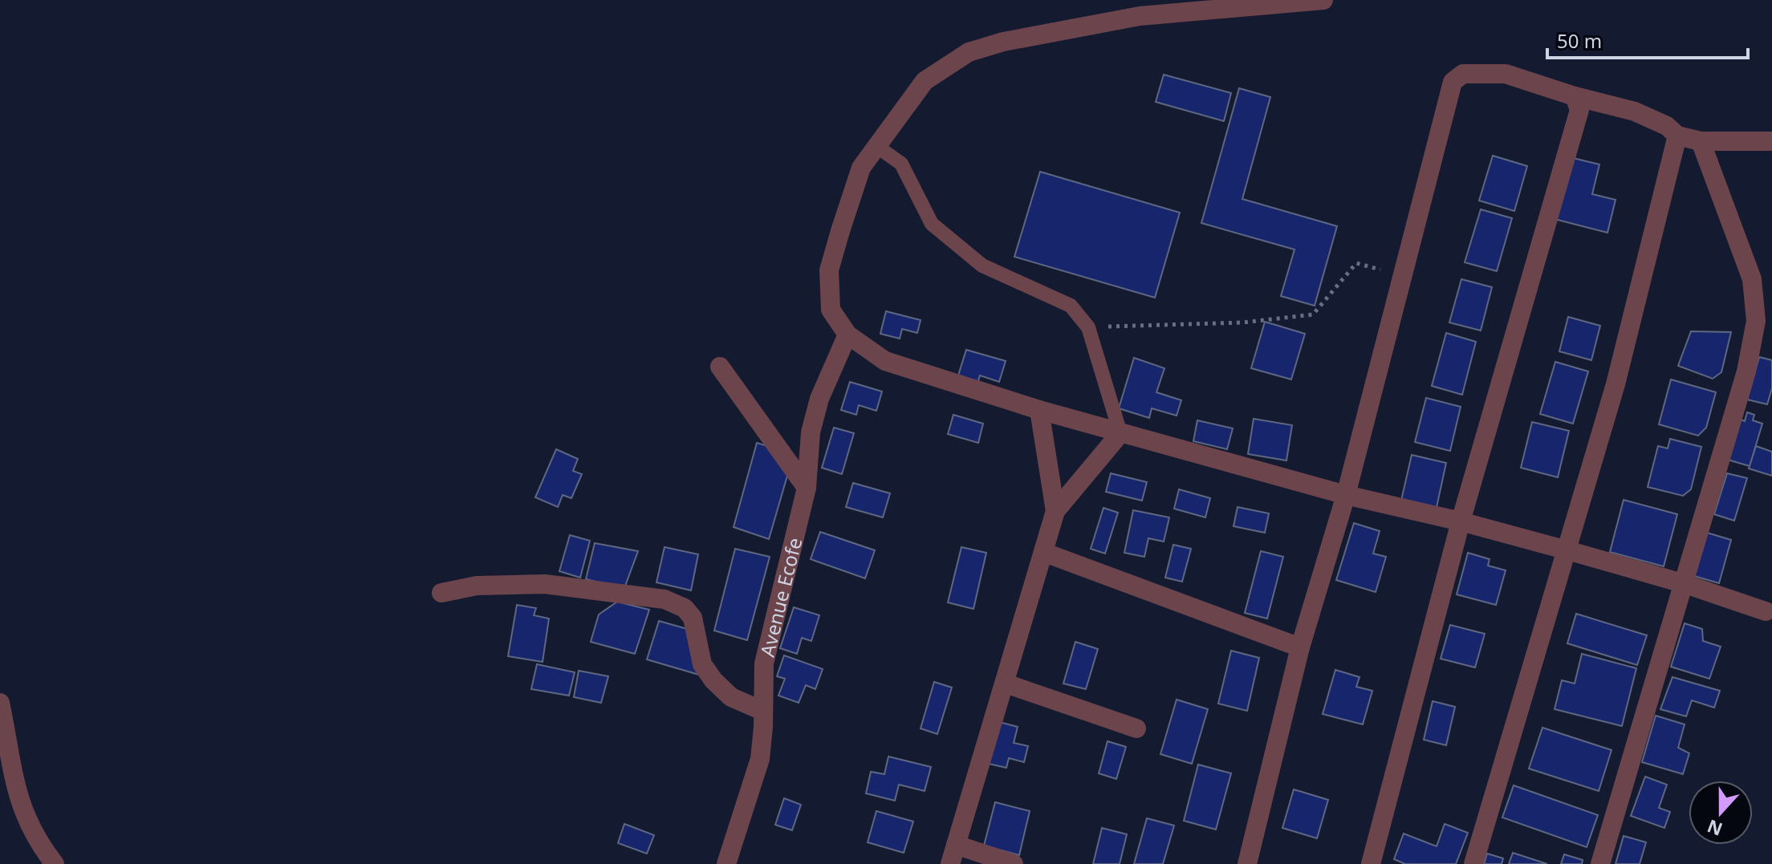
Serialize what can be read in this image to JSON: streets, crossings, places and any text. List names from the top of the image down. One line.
{"streets":{"street":["Avenue Ecofe"]},"scale_bar":"50 m","north":"bottom"}
